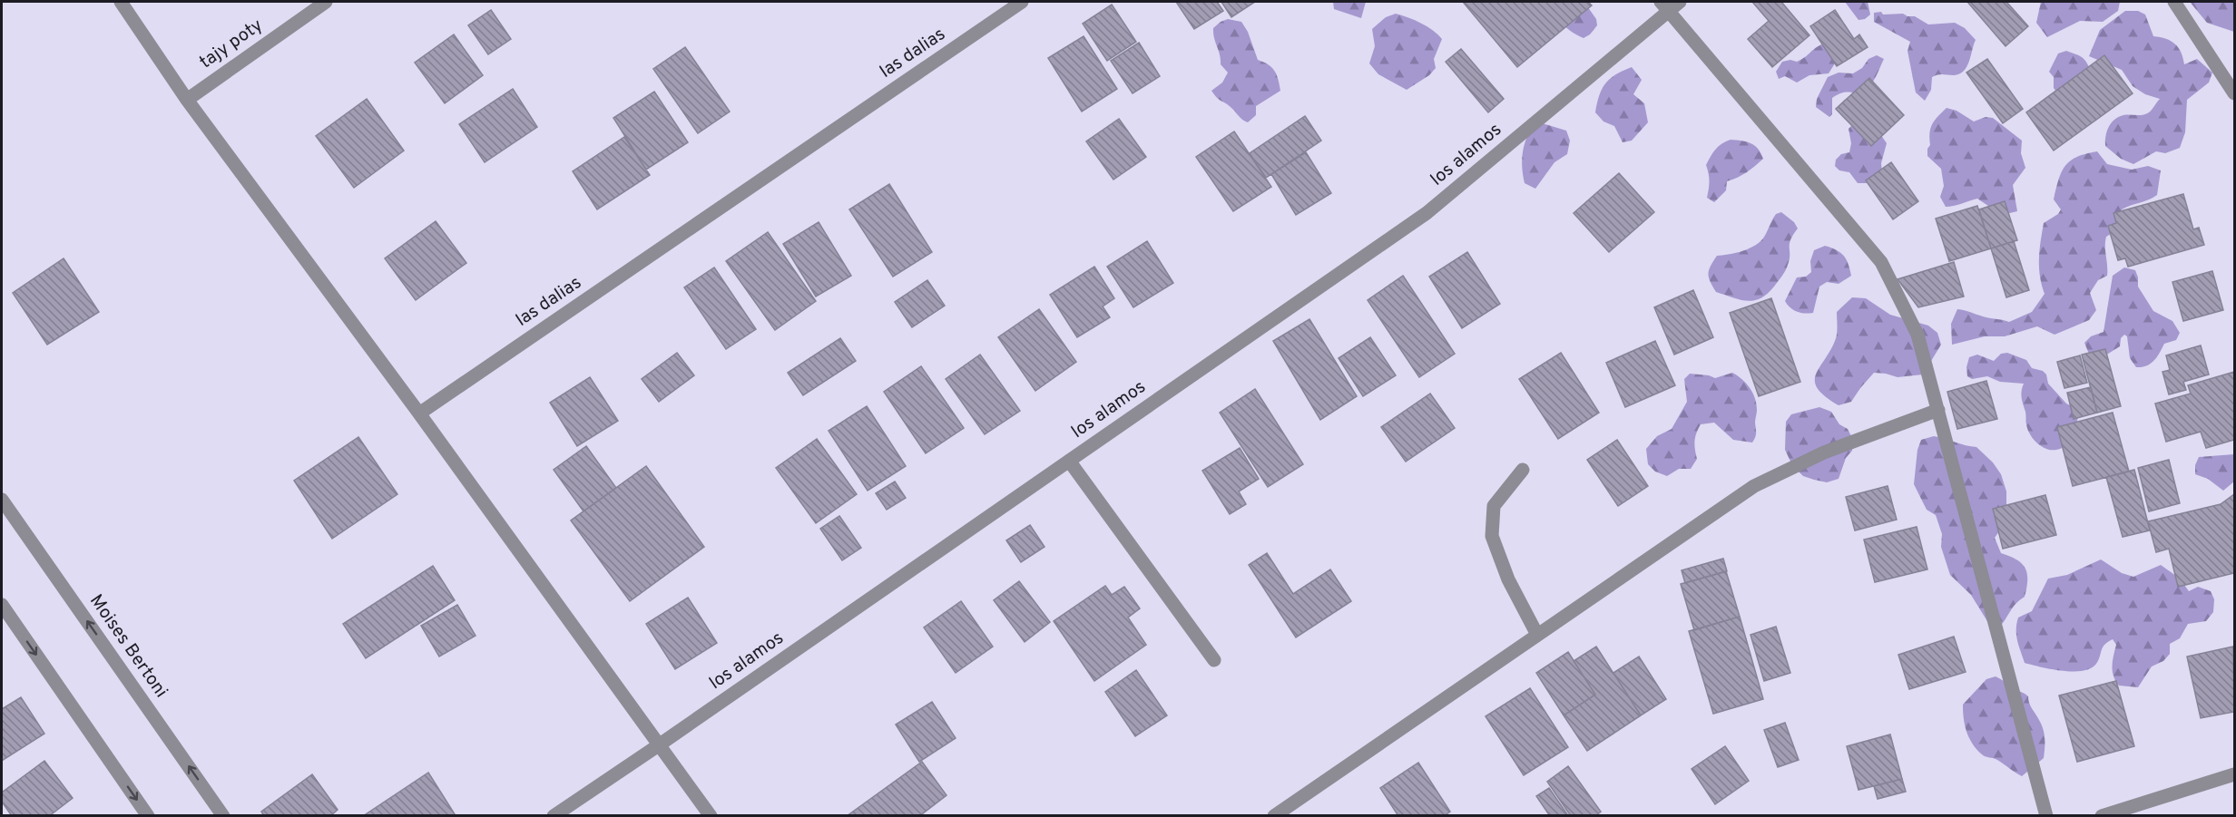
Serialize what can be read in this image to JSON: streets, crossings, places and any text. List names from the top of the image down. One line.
{"streets":{"street":["tajy poty","las dalias","los alamos","Moises Bertoni"]}}
